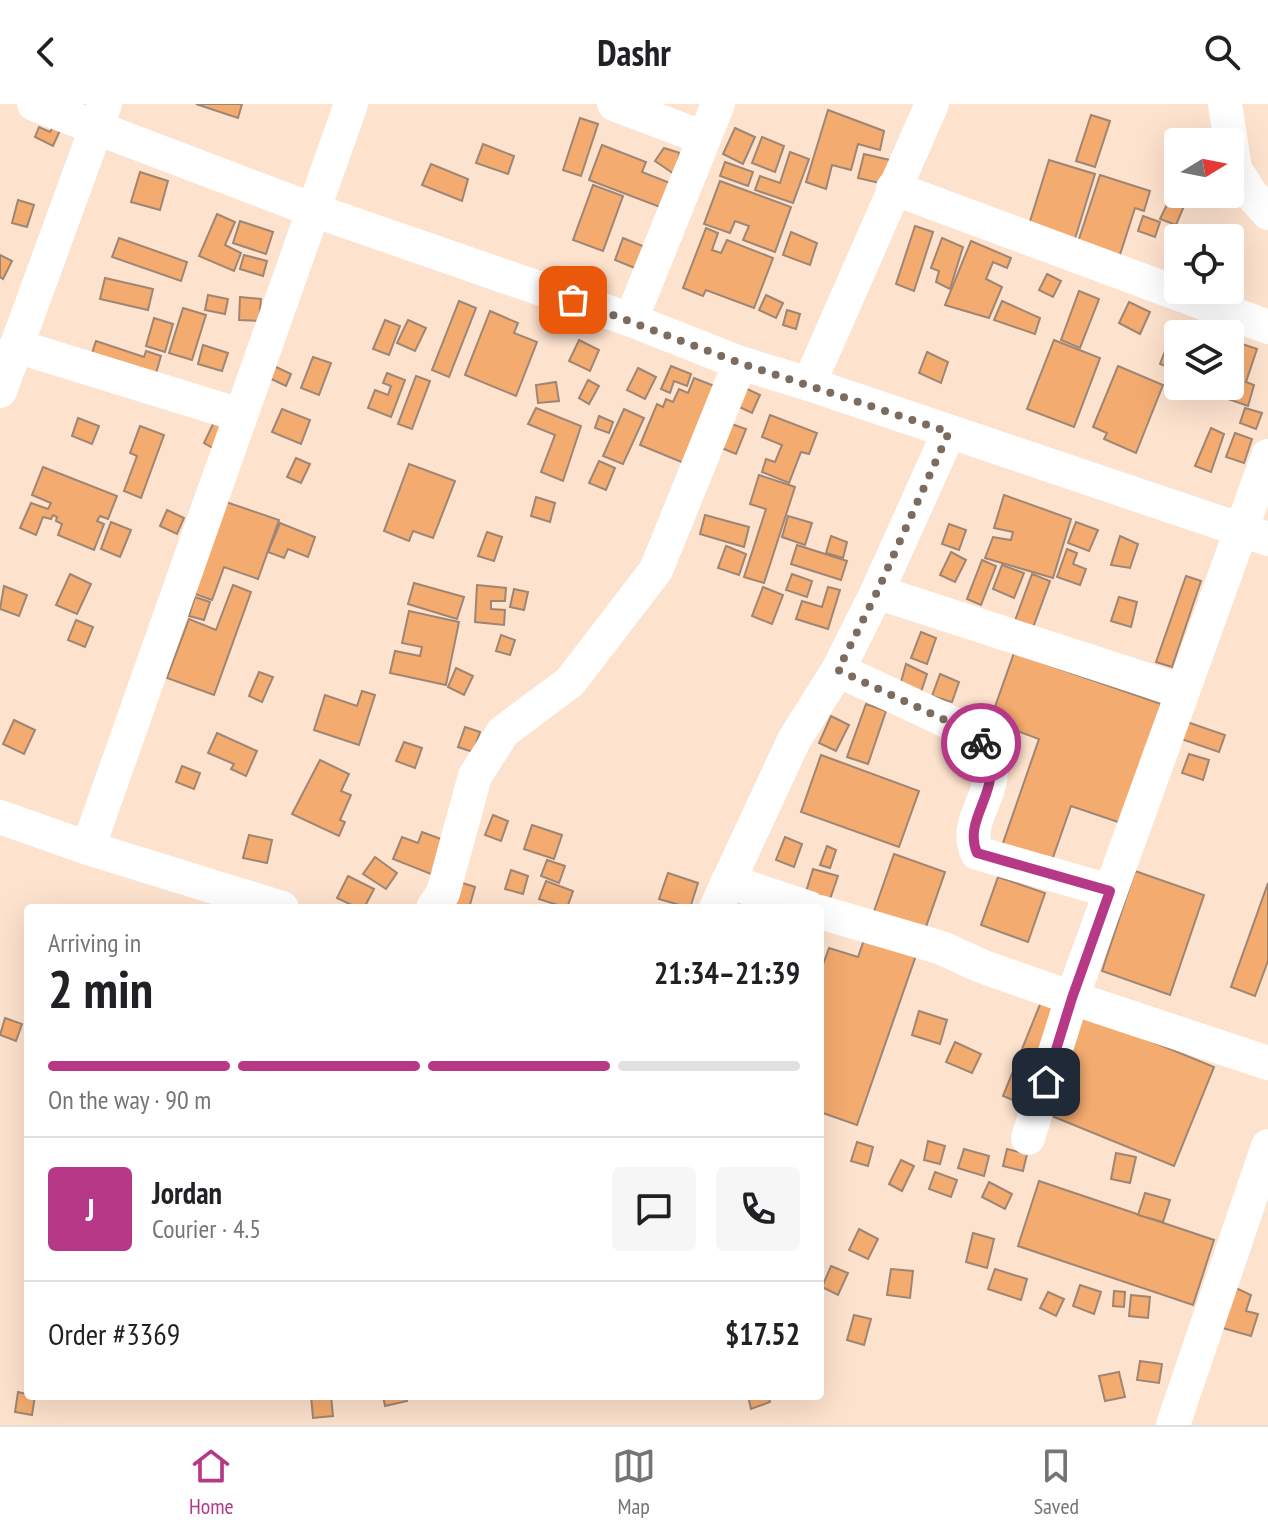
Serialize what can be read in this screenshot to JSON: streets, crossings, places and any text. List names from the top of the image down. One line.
{"north":"right","page":{"header":"Dashr","heading":["2 min","Arriving in","21:34–21:39"],"panel":["Jordan","Courier · 4.5","Order #3369","$17.52"],"bar":"On the way · 90 m","round":"J","tabs":["Home","Map","Saved"]}}
